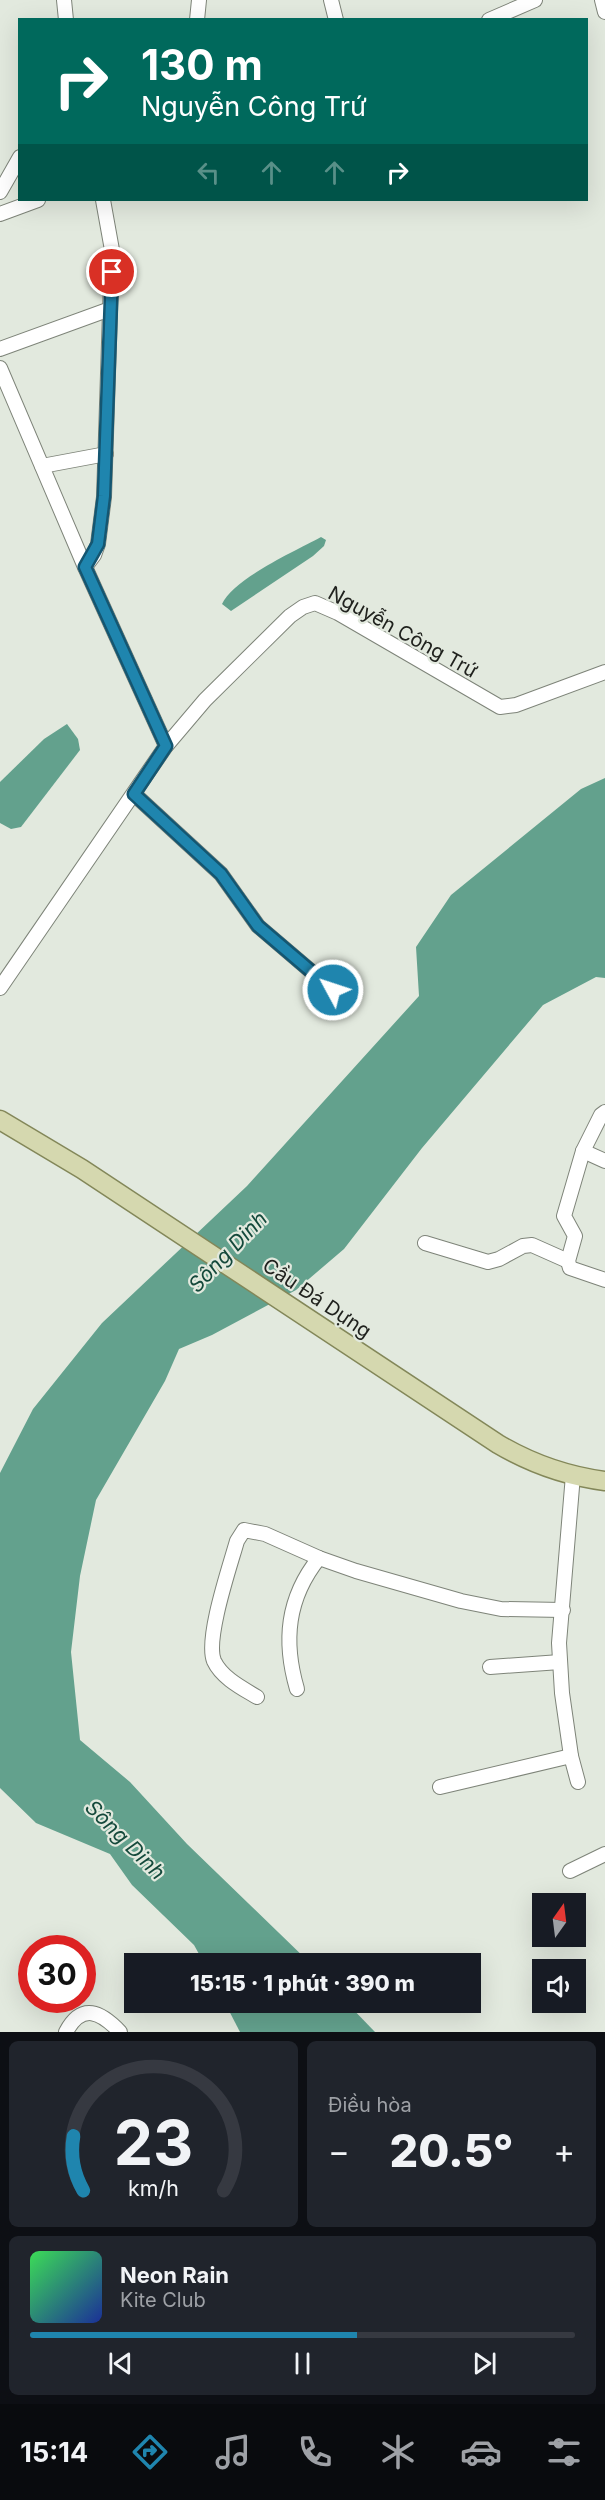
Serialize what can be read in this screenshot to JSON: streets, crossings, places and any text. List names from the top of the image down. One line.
{"streets":{"main road":["Cầu Đá Dựng"],"street":["Nguyễn Công Trứ"]},"water":["Sông Dinh"],"north":"top","page":{"turn":["130 m","Nguyễn Công Trứ"],"limit":"30","trip":"15:15 · 1 phút · 390 m","tile":"Điều hòa","heat":["−","20.5°","+"],"song":["Neon Rain","Kite Club"],"tabs":"15:14","gauge":["23","km/h"]}}
